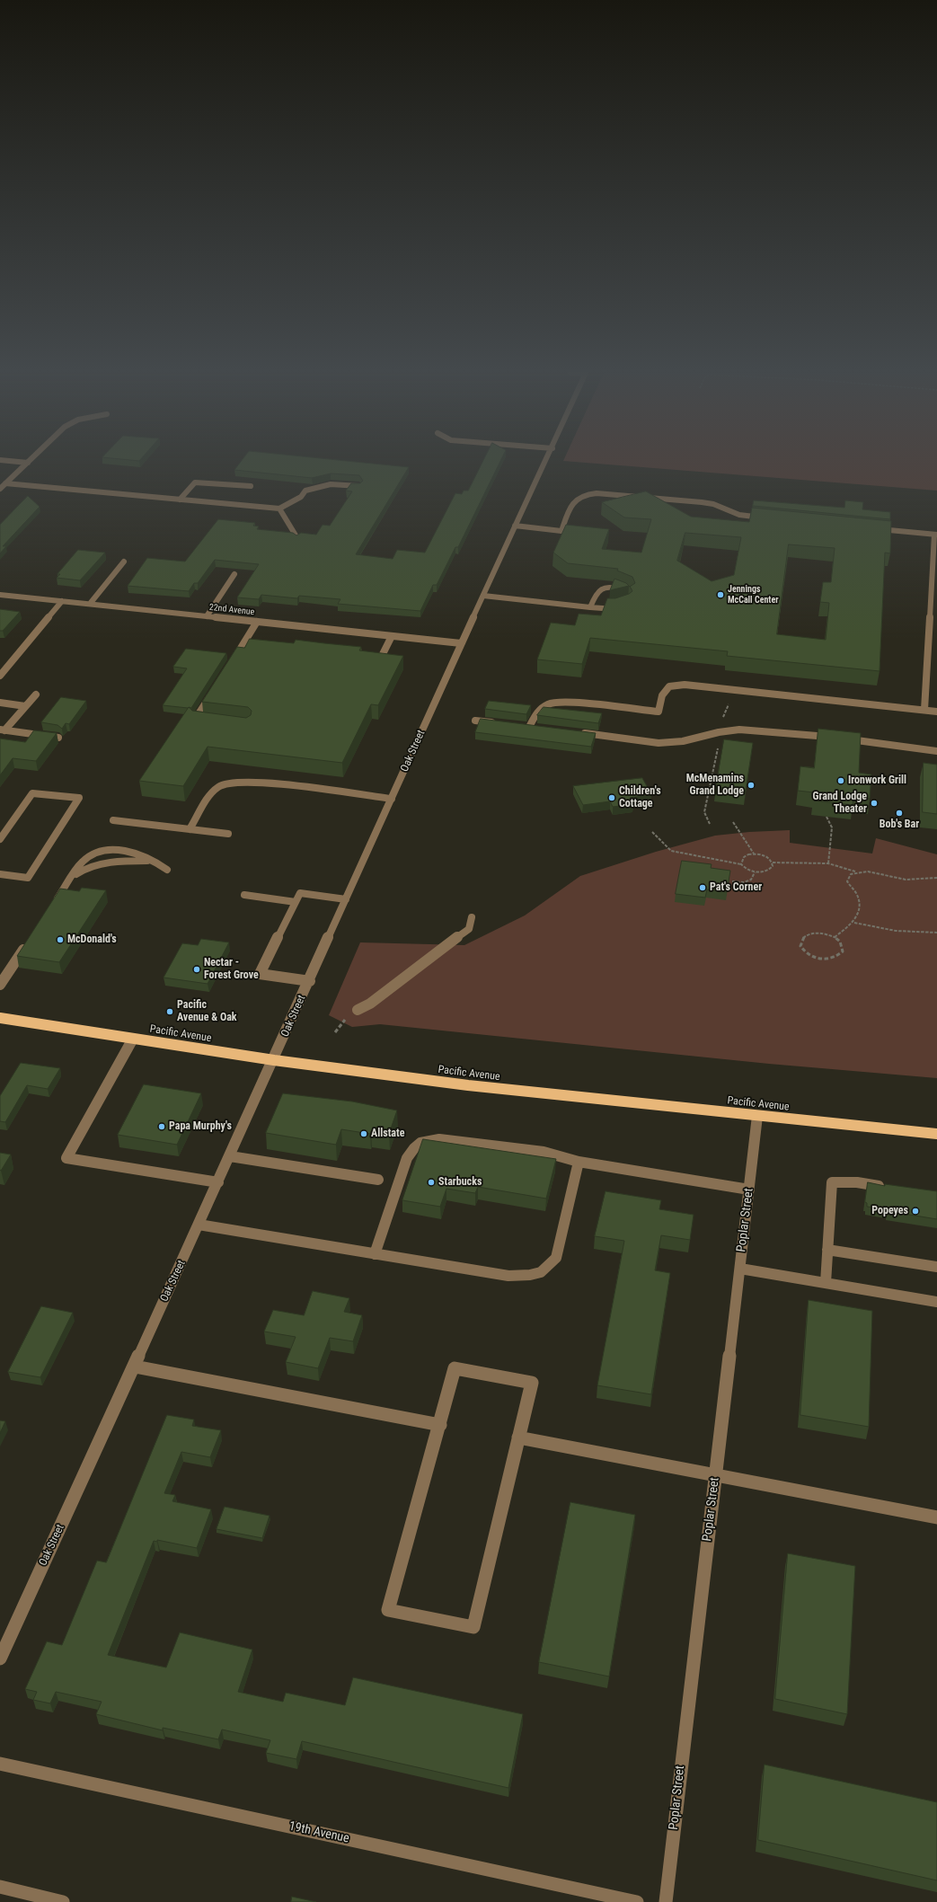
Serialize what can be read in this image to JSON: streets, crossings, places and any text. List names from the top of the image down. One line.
{"streets":{"main road":["Pacific Avenue"],"street":["22nd Avenue","Oak Street","Poplar Street","19th Avenue"]},"crossings":[["22nd Avenue","Oak Street"],["Oak Street","Pacific Avenue"],["Pacific Avenue","Poplar Street"]],"places":["Jennings McCall Center","Ironwork Grill","McMenamins Grand Lodge","Children's Cottage","Grand Lodge Theater","Bob's Bar","Pat's Corner","McDonald's","Nectar - Forest Grove","Pacific Avenue & Oak","Papa Murphy's","Allstate","Starbucks","Popeyes"]}
